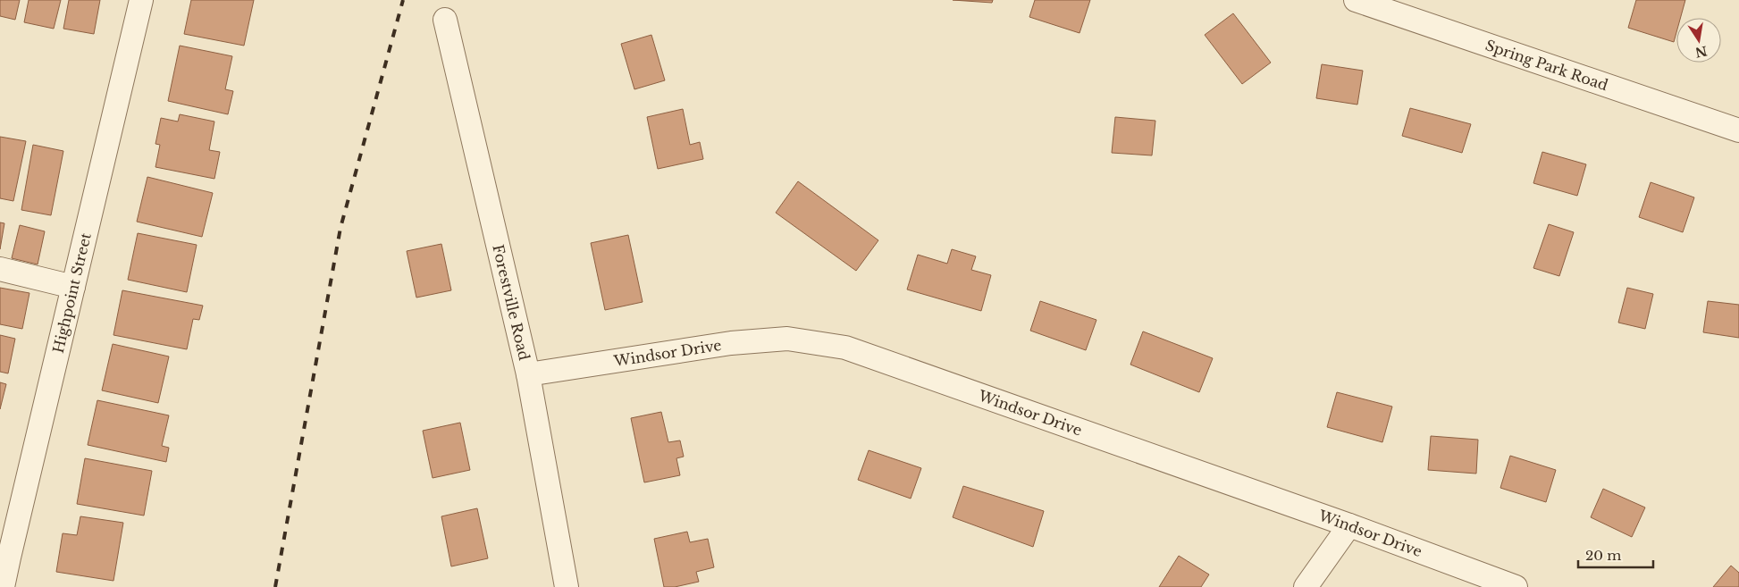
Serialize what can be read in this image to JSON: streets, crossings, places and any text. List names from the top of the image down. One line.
{"streets":{"street":["Spring Park Road","Highpoint Street","Forestville Road","Windsor Drive"]},"crossings":[["Forestville Road","Windsor Drive"]],"scale_bar":"20 m","north":"bottom"}
